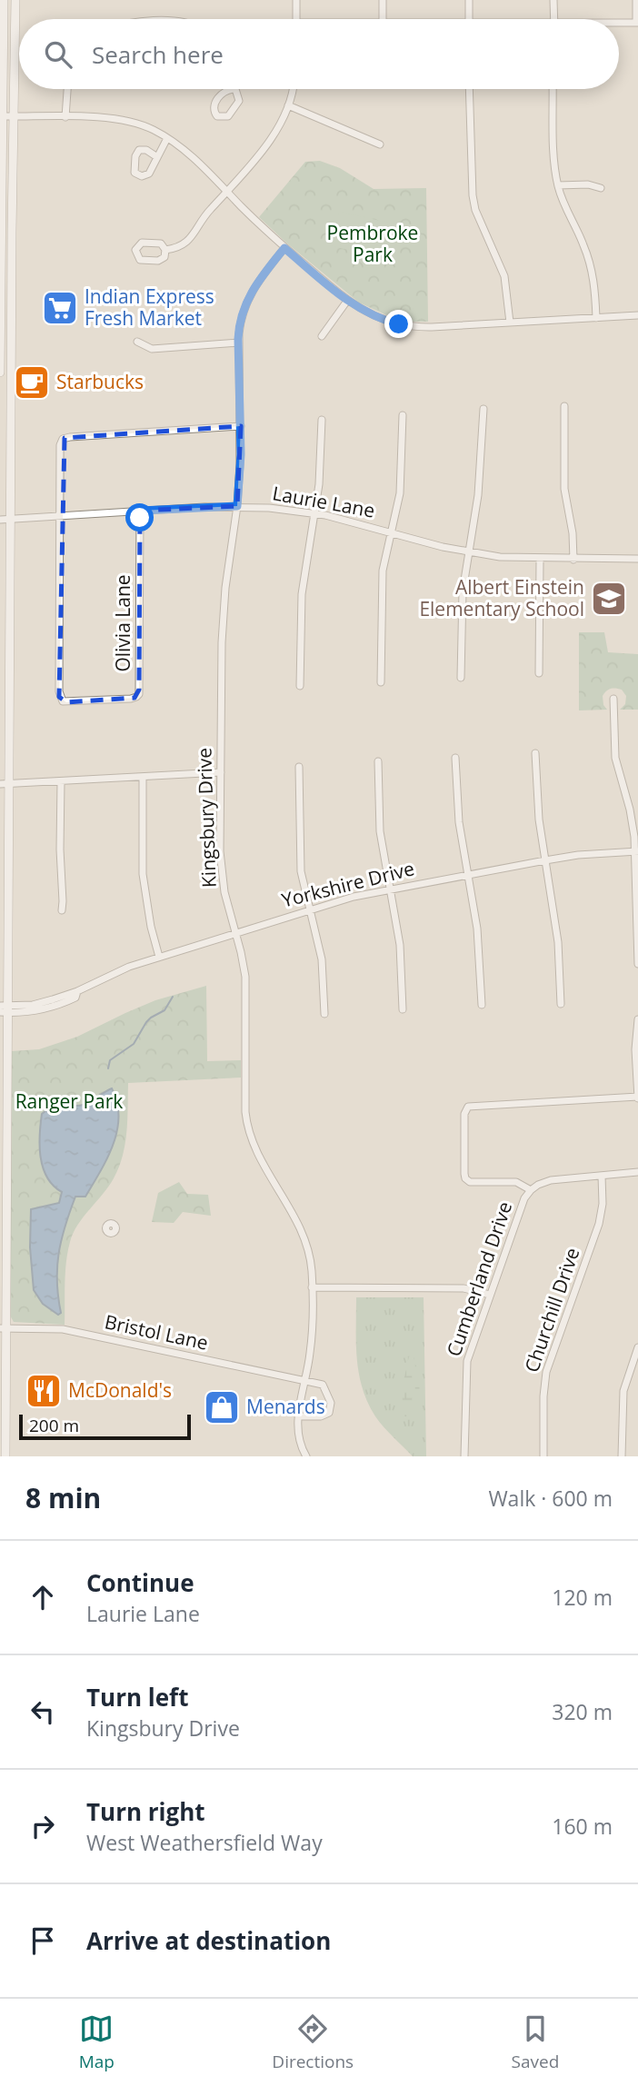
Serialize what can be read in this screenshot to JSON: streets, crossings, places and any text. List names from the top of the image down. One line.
{"streets":{"street":["Laurie Lane","Olivia Lane","Kingsbury Drive","Yorkshire Drive","Cumberland Drive","Churchill Drive","Bristol Lane"]},"crossings":[["Laurie Lane","Olivia Lane"],["Laurie Lane","Kingsbury Drive"],["Kingsbury Drive","Yorkshire Drive"],["Kingsbury Drive","Bristol Lane"]],"parks":["Pembroke Park","Ranger Park"],"places":{"supermarket":["Indian Express Fresh Market"],"cafe":["Starbucks"],"school or university":["Albert Einstein Elementary School"],"restaurant":["McDonald's"],"shop":["Menards"]},"scale_bar":"200 m","page":{"search":"Search here","scale":"200 m","heading":["8 min","Walk · 600 m"],"list":[["Continue","Laurie Lane","120 m"],["Turn left","Kingsbury Drive","320 m"],["Turn right","West Weathersfield Way","160 m"],"Arrive at destination"],"nav":["Map","Directions","Saved"]}}
